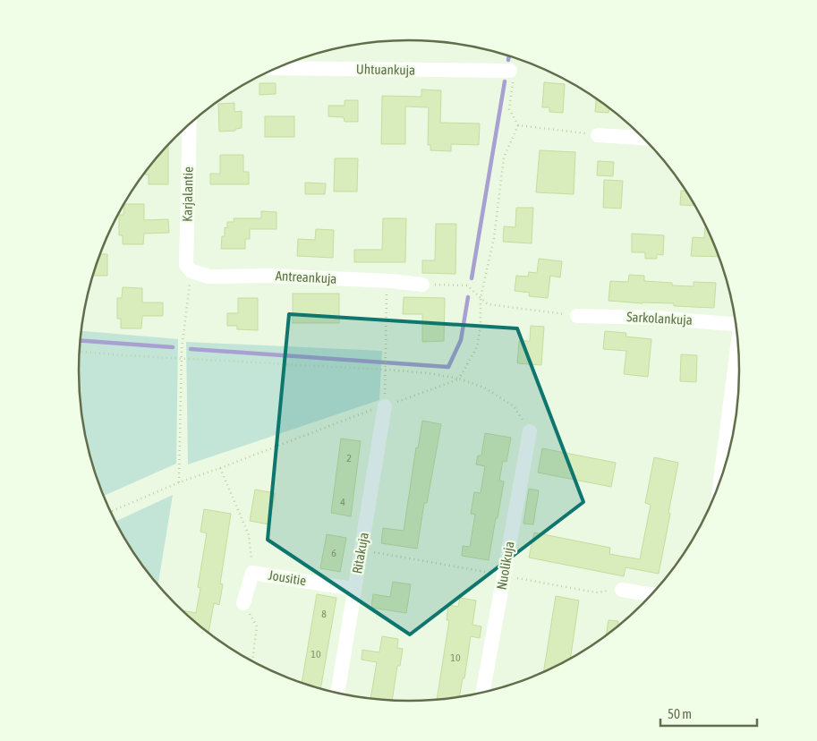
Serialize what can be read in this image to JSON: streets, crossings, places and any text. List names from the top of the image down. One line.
{"streets":{"street":["Uhtuankuja","Karjalantie","Antreankuja","Sarkolankuja","Ritakuja","Nuolikuja","Jousitie"]},"crossings":[["Karjalantie","Antreankuja"],["Ritakuja","Jousitie"]],"house_numbers":["2","4","6","8","10","10"],"scale_bar":"50 m"}
